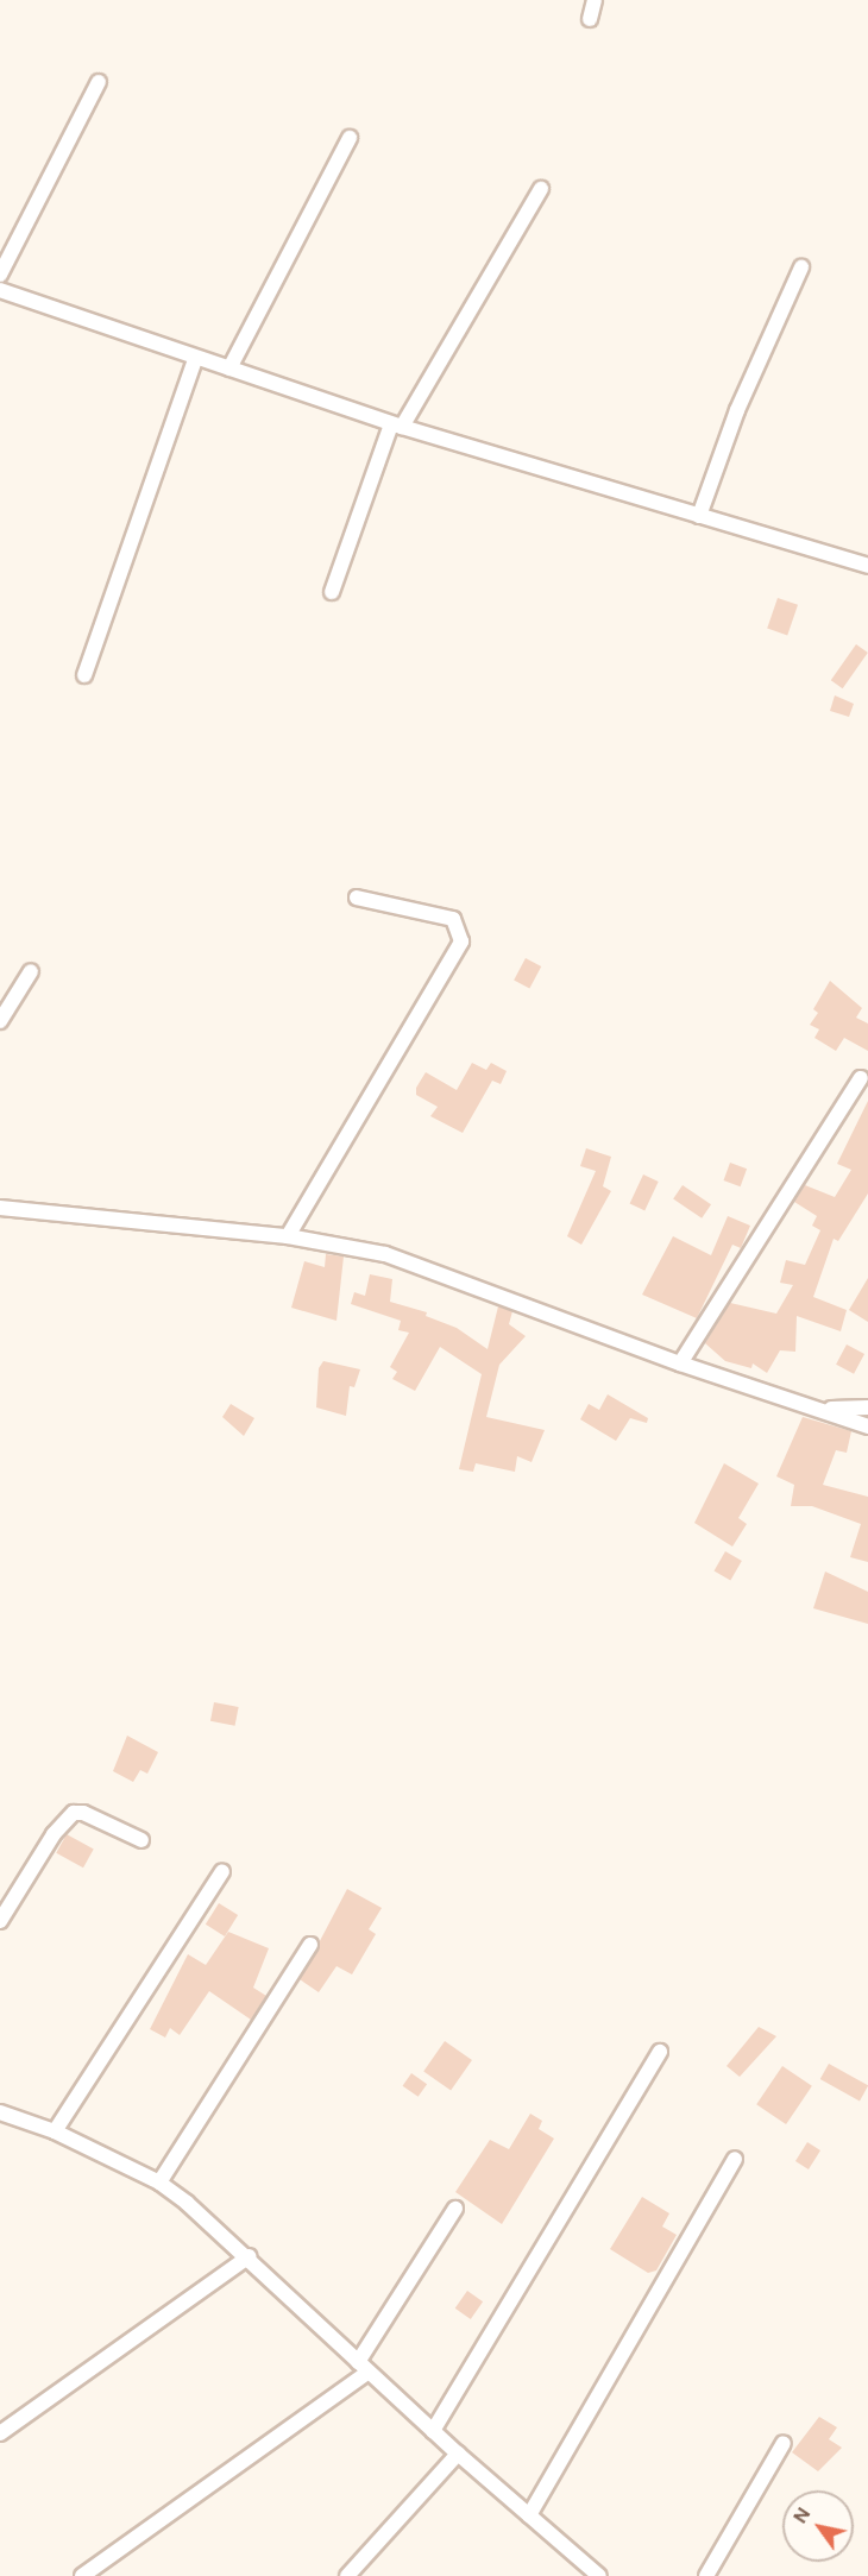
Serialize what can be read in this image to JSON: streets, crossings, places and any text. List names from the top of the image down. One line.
{"north":"top left"}
